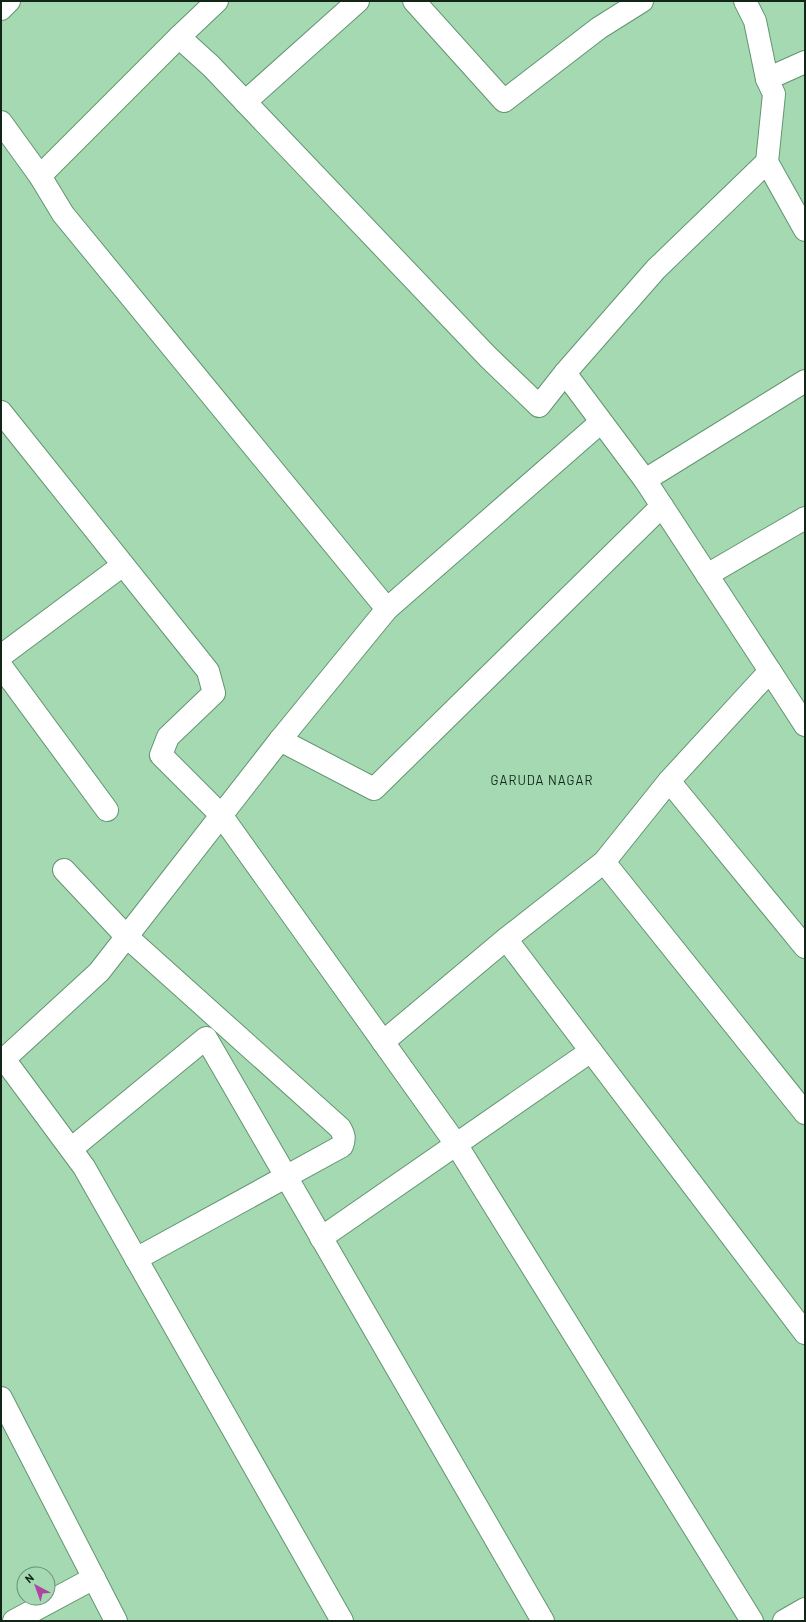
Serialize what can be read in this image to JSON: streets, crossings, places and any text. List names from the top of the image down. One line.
{"districts":["GARUDA NAGAR"],"north":"top left"}
